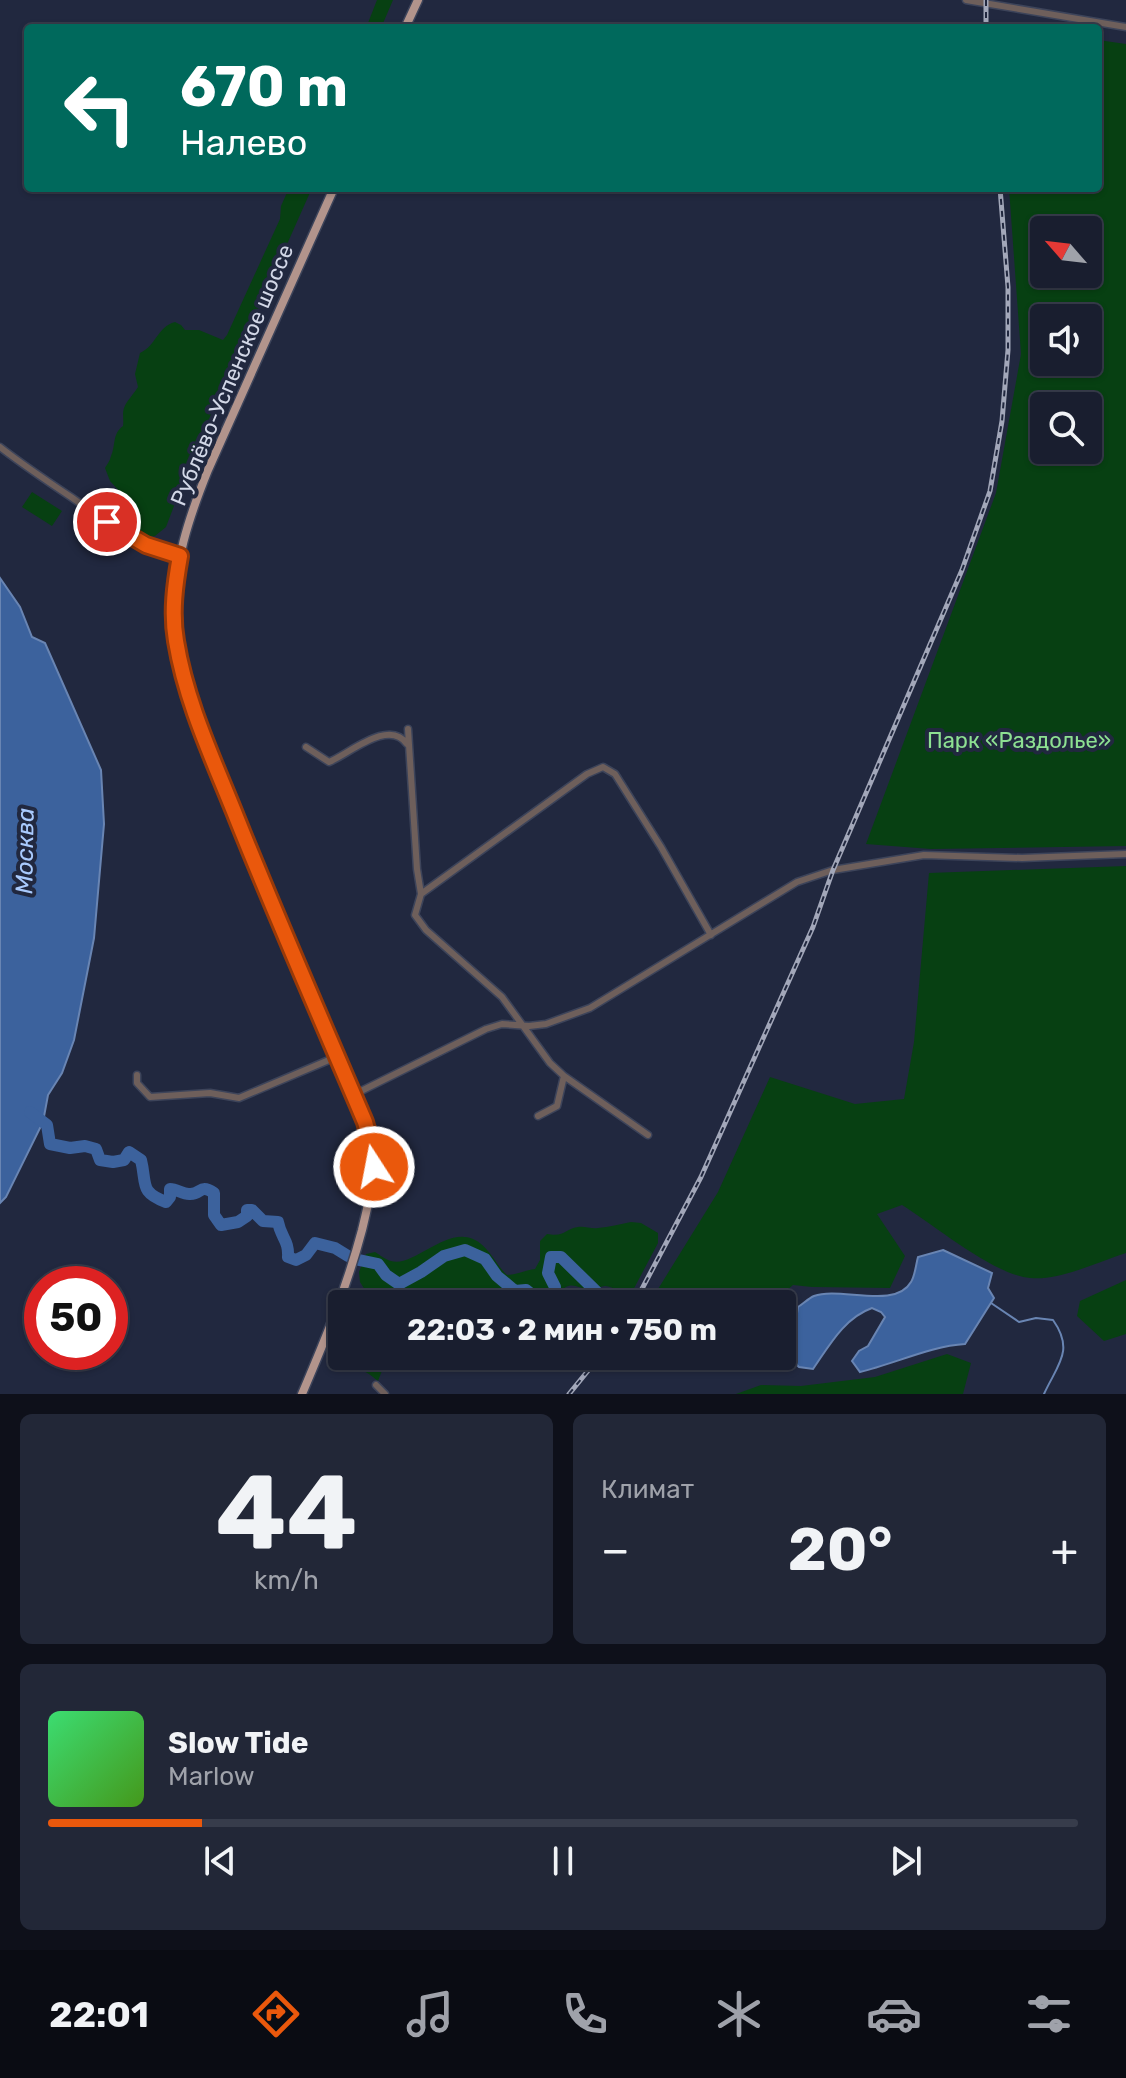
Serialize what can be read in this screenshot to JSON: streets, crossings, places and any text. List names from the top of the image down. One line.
{"streets":{"main road":["Рублёво-Успенское шоссе"]},"water":["Москва"],"parks":["Парк «Раздолье»"],"north":"top left","page":{"turn":["670 m","Налево"],"limit":"50","trip":"22:03 · 2 мин · 750 m","tile":[["44","km/h"],"Климат"],"heat":["−","20°","+"],"song":["Slow Tide","Marlow"],"tabs":"22:01"}}
